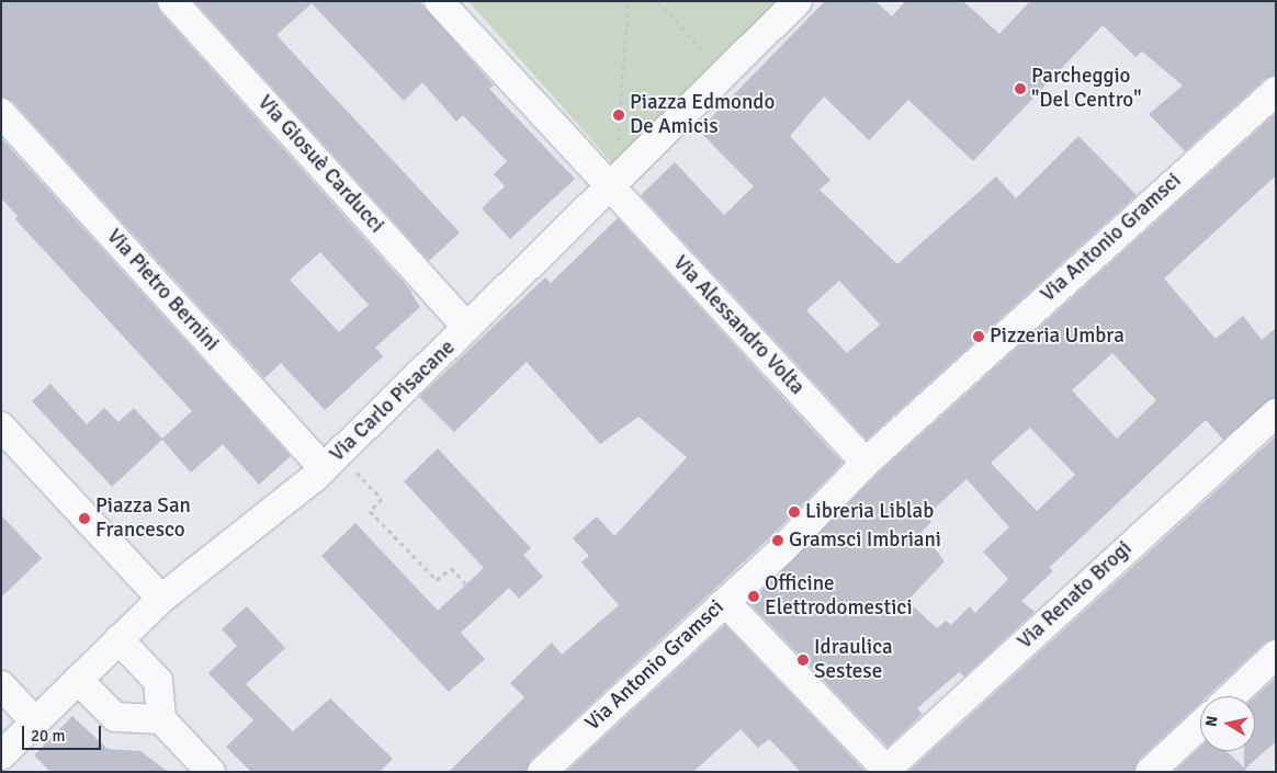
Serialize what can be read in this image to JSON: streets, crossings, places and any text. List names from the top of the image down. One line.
{"streets":{"street":["Via Giosuè Carducci","Via Antonio Gramsci","Via Pietro Bernini","Via Alessandro Volta","Via Carlo Pisacane","Via Renato Brogi"]},"crossings":[["Via Giosuè Carducci","Via Carlo Pisacane"],["Via Antonio Gramsci","Via Alessandro Volta"],["Via Pietro Bernini","Via Carlo Pisacane"],["Via Alessandro Volta","Via Carlo Pisacane"]],"places":["Parcheggio \"Del Centro\"","Piazza Edmondo De Amicis","Pizzeria Umbra","Libreria Liblab","Piazza San Francesco","Gramsci Imbriani","Officine Elettrodomestici","Idraulica Sestese"],"scale_bar":"20 m","north":"left"}
